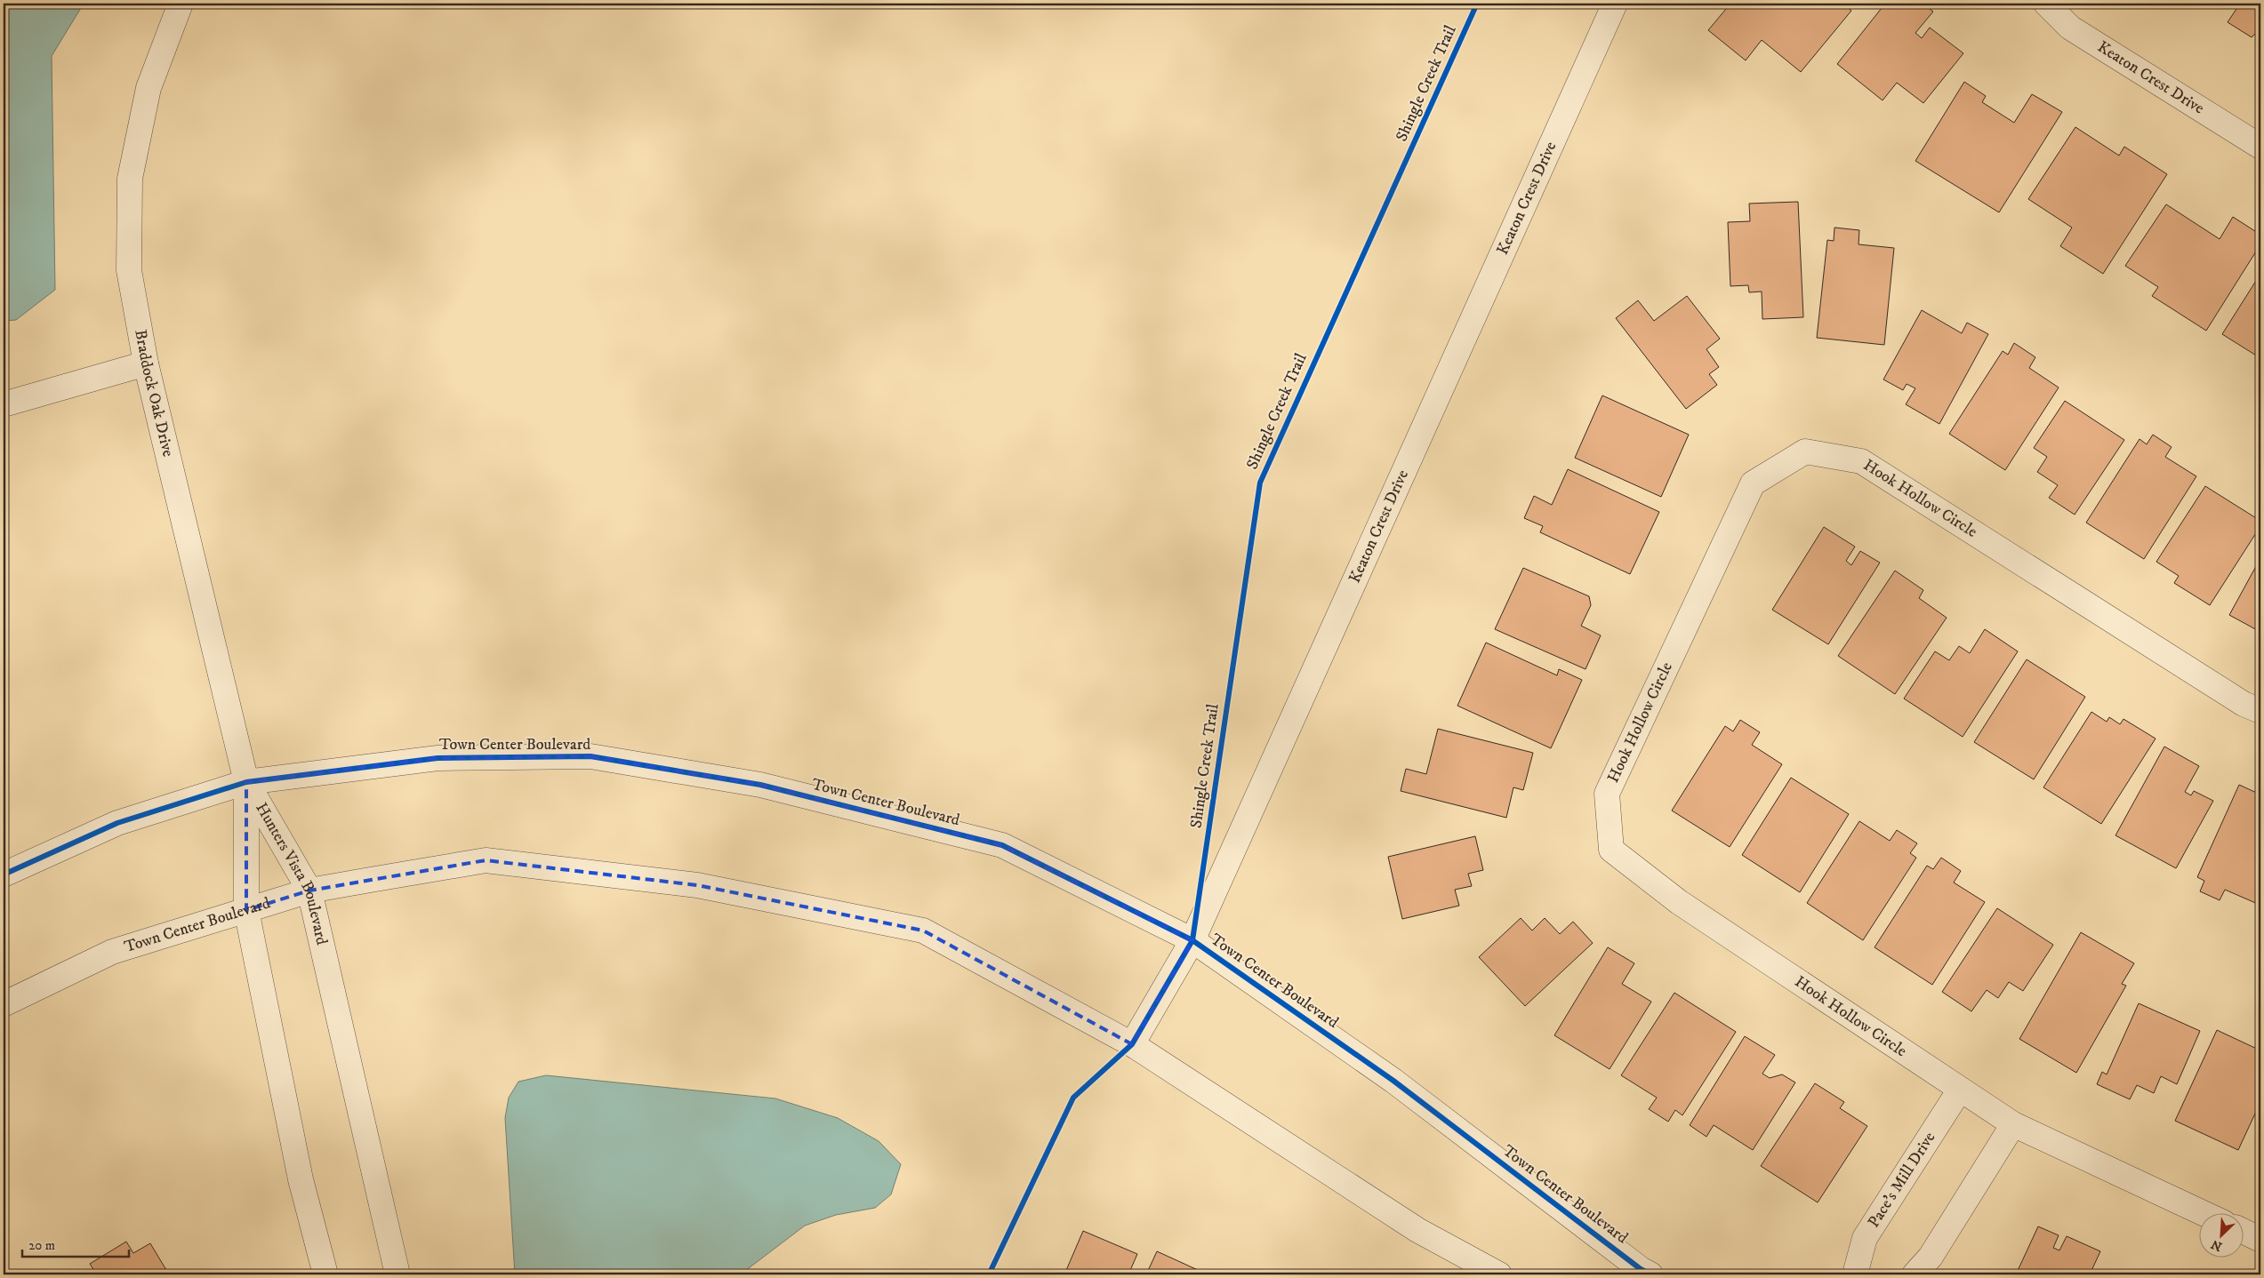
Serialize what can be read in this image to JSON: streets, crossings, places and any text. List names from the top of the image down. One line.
{"streets":{"street":["Keaton Crest Drive","Braddock Oak Drive","Hook Hollow Circle","Town Center Boulevard","Hunters Vista Boulevard","Pace's Mill Drive"],"cycle path":["Shingle Creek Trail"]},"crossings":[["Keaton Crest Drive","Town Center Boulevard"],["Braddock Oak Drive","Town Center Boulevard"],["Braddock Oak Drive","Hunters Vista Boulevard"],["Hook Hollow Circle","Pace's Mill Drive"],["Town Center Boulevard","Hunters Vista Boulevard"]],"scale_bar":"20 m","north":"bottom left"}
